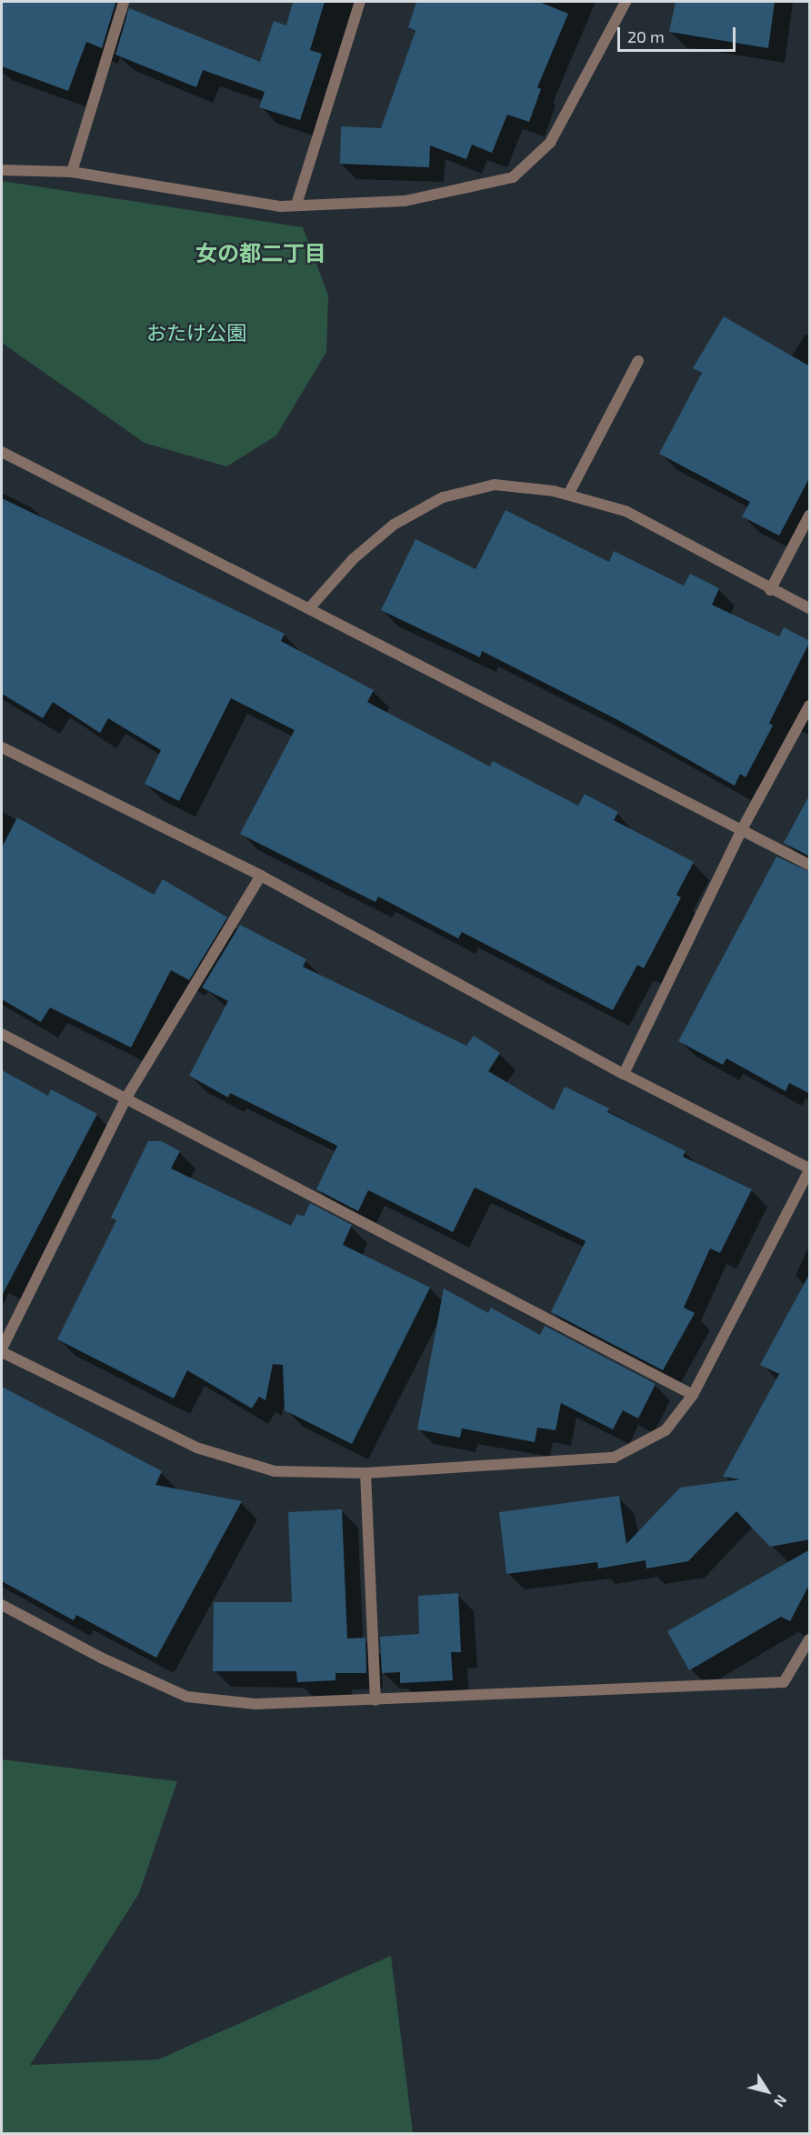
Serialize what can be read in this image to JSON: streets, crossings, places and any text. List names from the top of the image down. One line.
{"districts":["女の都二丁目"],"parks":["おたけ公園"],"scale_bar":"20 m","north":"bottom right"}
